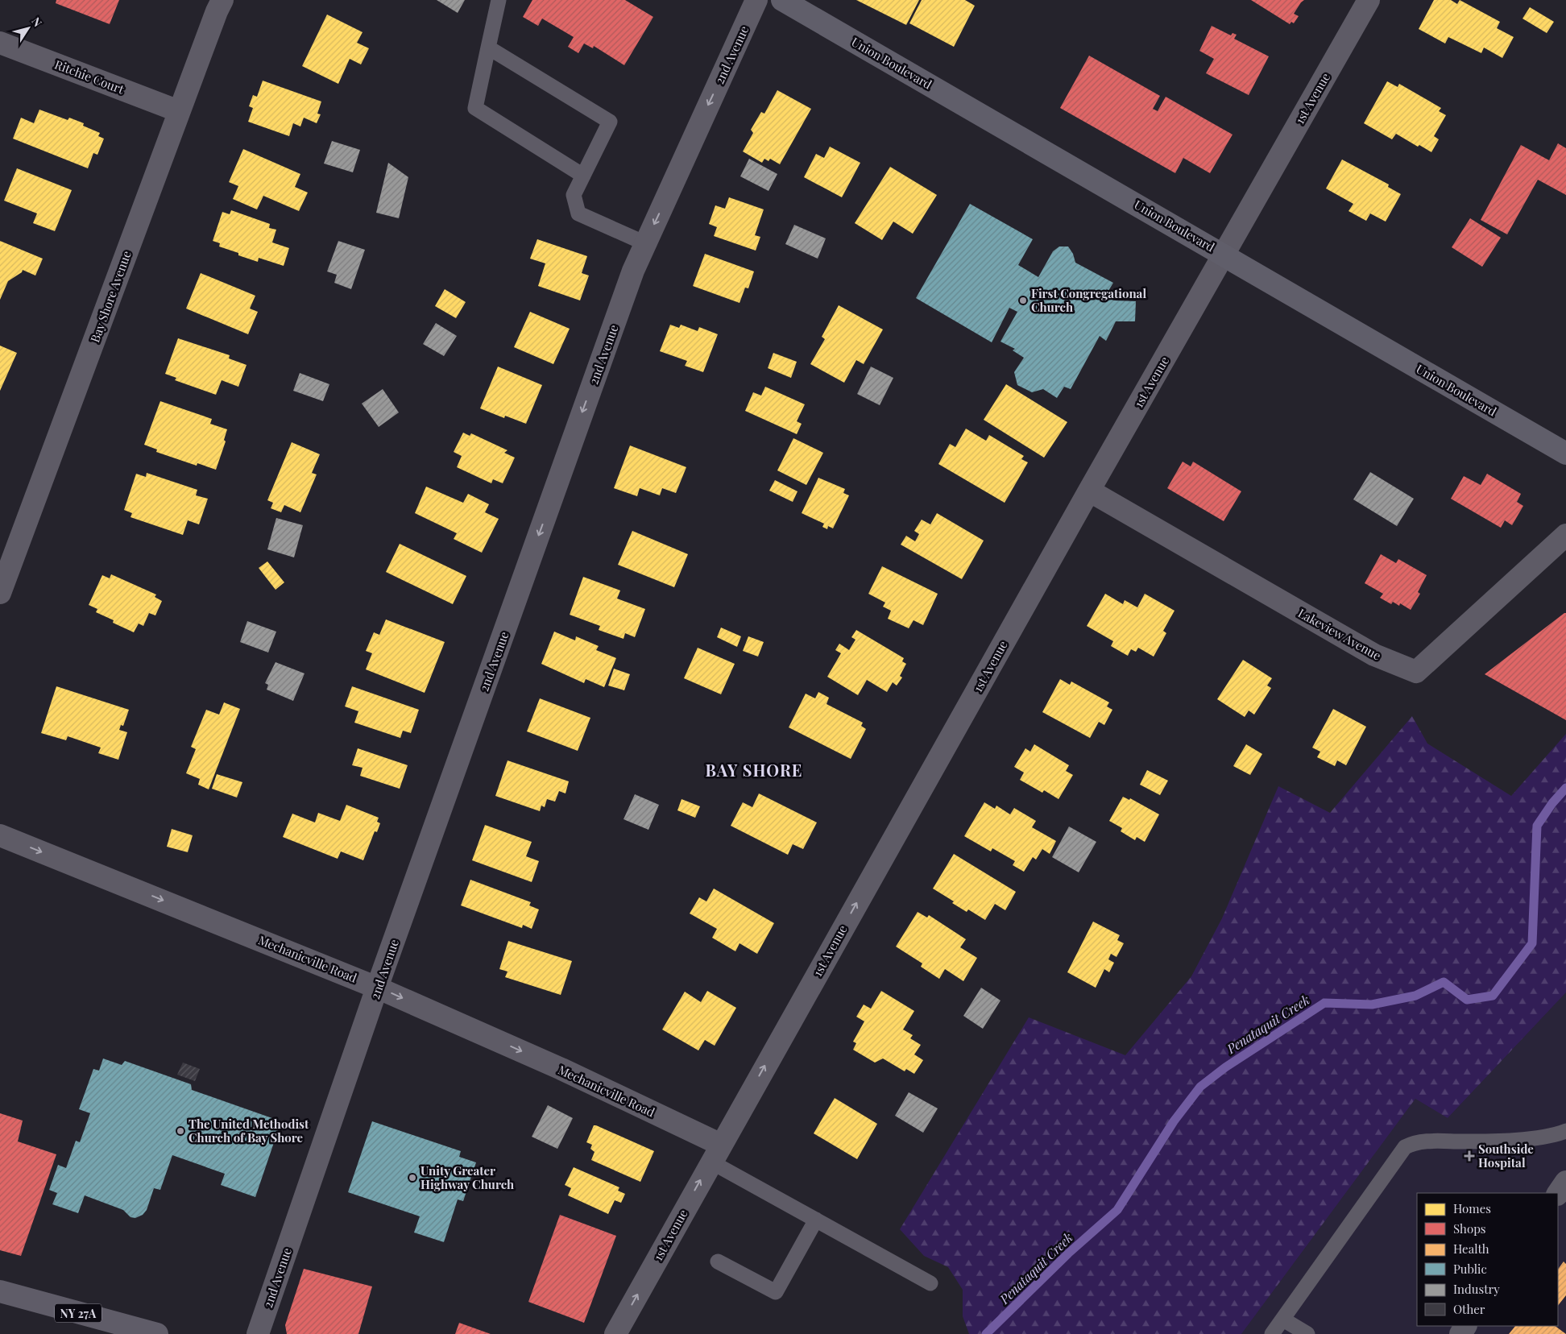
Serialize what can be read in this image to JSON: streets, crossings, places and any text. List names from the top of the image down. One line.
{"streets":{"main road":["Union Boulevard","NY 27A"],"street":["2nd Avenue","Ritchie Court","1st Avenue","Bay Shore Avenue","Lakeview Avenue","Mechanicville Road"]},"crossings":[["2nd Avenue","Mechanicville Road"],["Union Boulevard","1st Avenue"],["Ritchie Court","Bay Shore Avenue"],["1st Avenue","Lakeview Avenue"],["1st Avenue","Mechanicville Road"]],"one_way":["2nd Avenue","1st Avenue","Mechanicville Road"],"districts":["BAY SHORE"],"water":["Penataquit Creek"],"places":{"other":["First Congregational Church","The United Methodist Church of Bay Shore","Unity Greater Highway Church"],"health":["Southside Hospital"]},"legend":["Homes","Shops","Health","Public","Industry","Other"],"north":"top right"}
